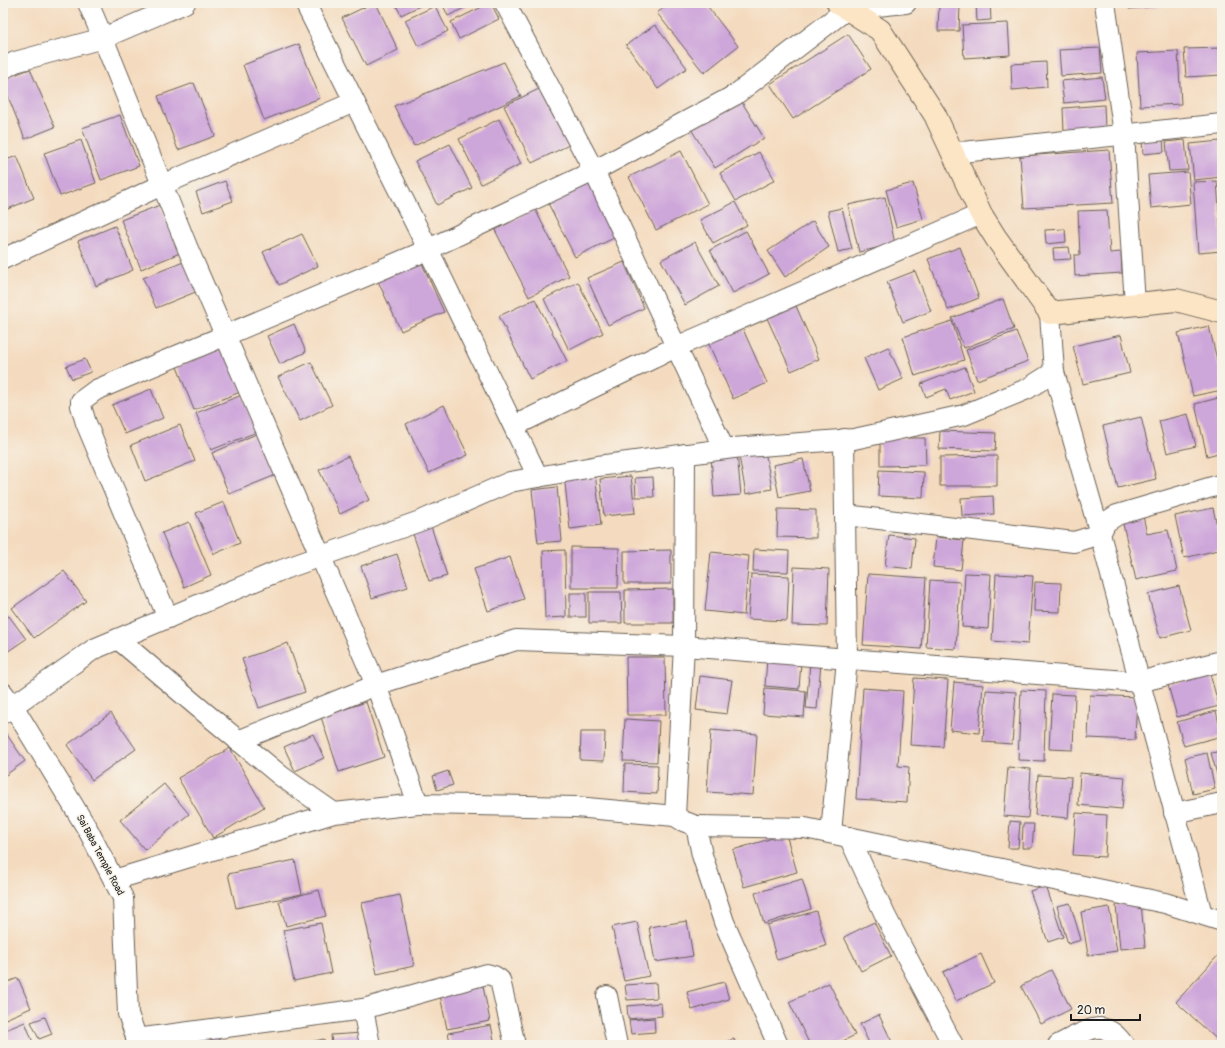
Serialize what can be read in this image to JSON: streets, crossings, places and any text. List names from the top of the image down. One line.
{"streets":{"street":["Sai Baba Temple Road"]},"scale_bar":"20 m"}
